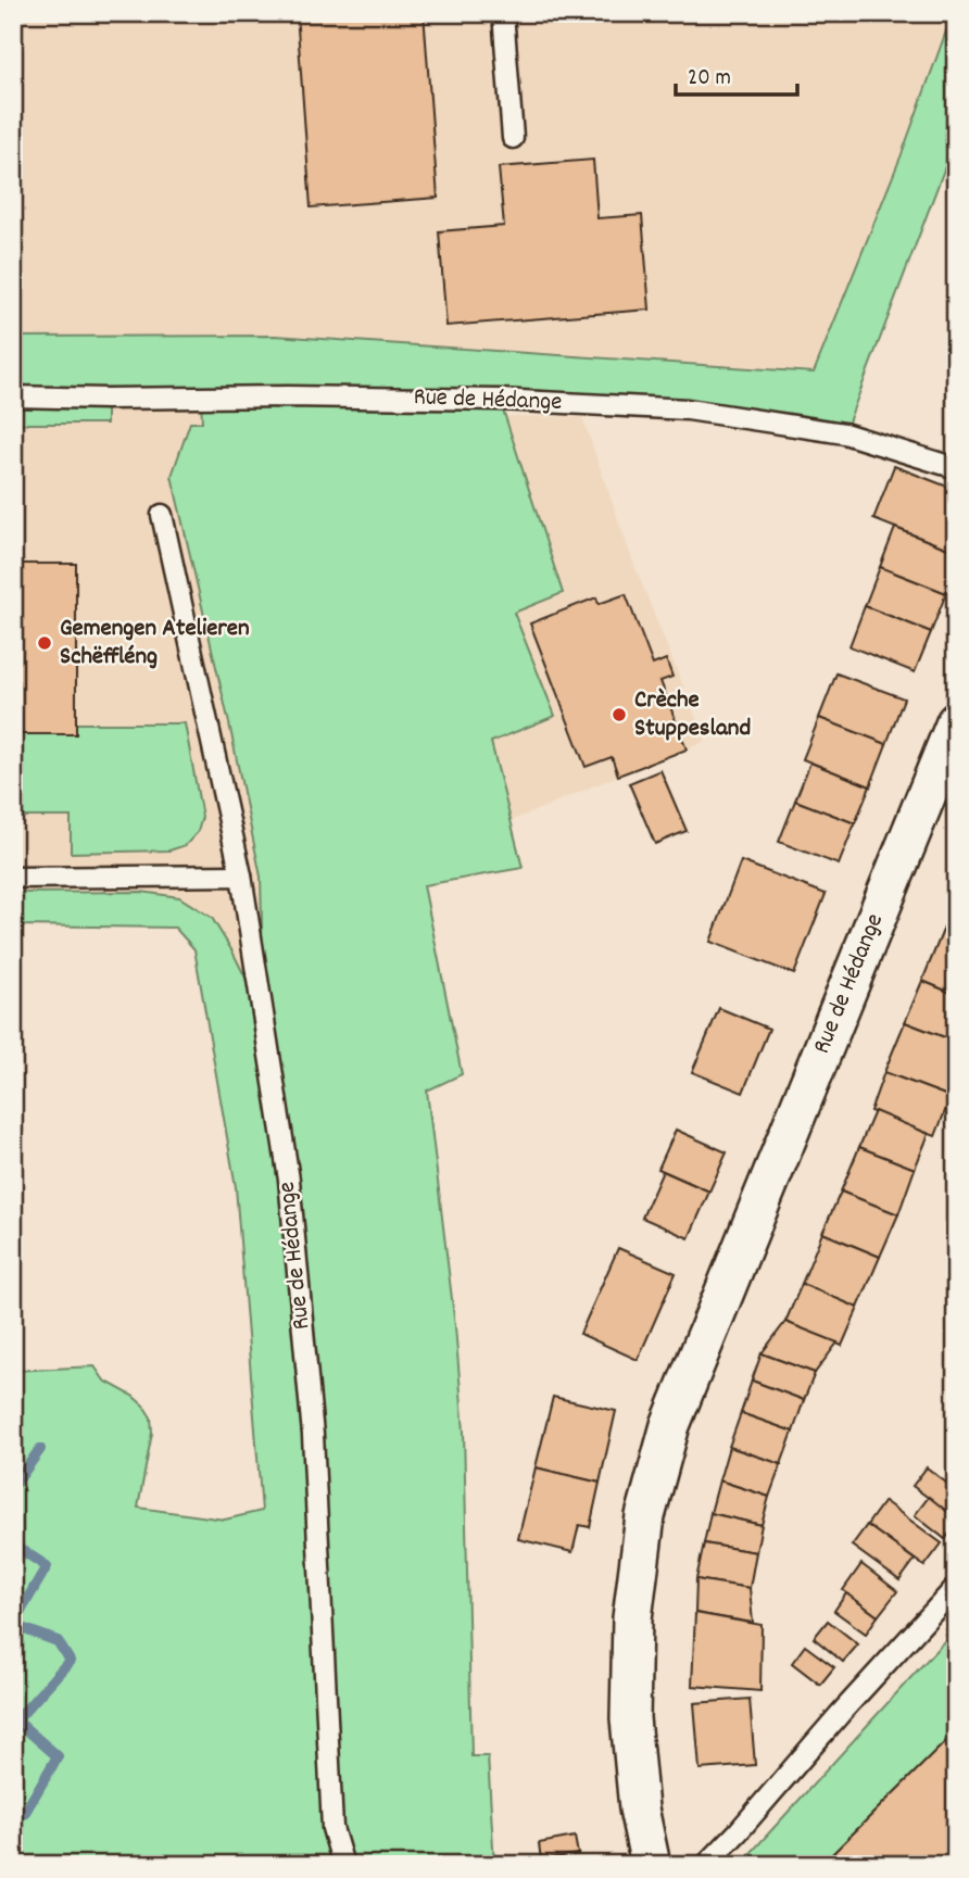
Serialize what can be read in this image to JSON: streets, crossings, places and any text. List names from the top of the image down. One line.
{"streets":{"street":["Rue de Hédange"]},"places":["Gemengen Atelieren Schëffléng","Crèche Stuppesland"],"scale_bar":"20 m"}
